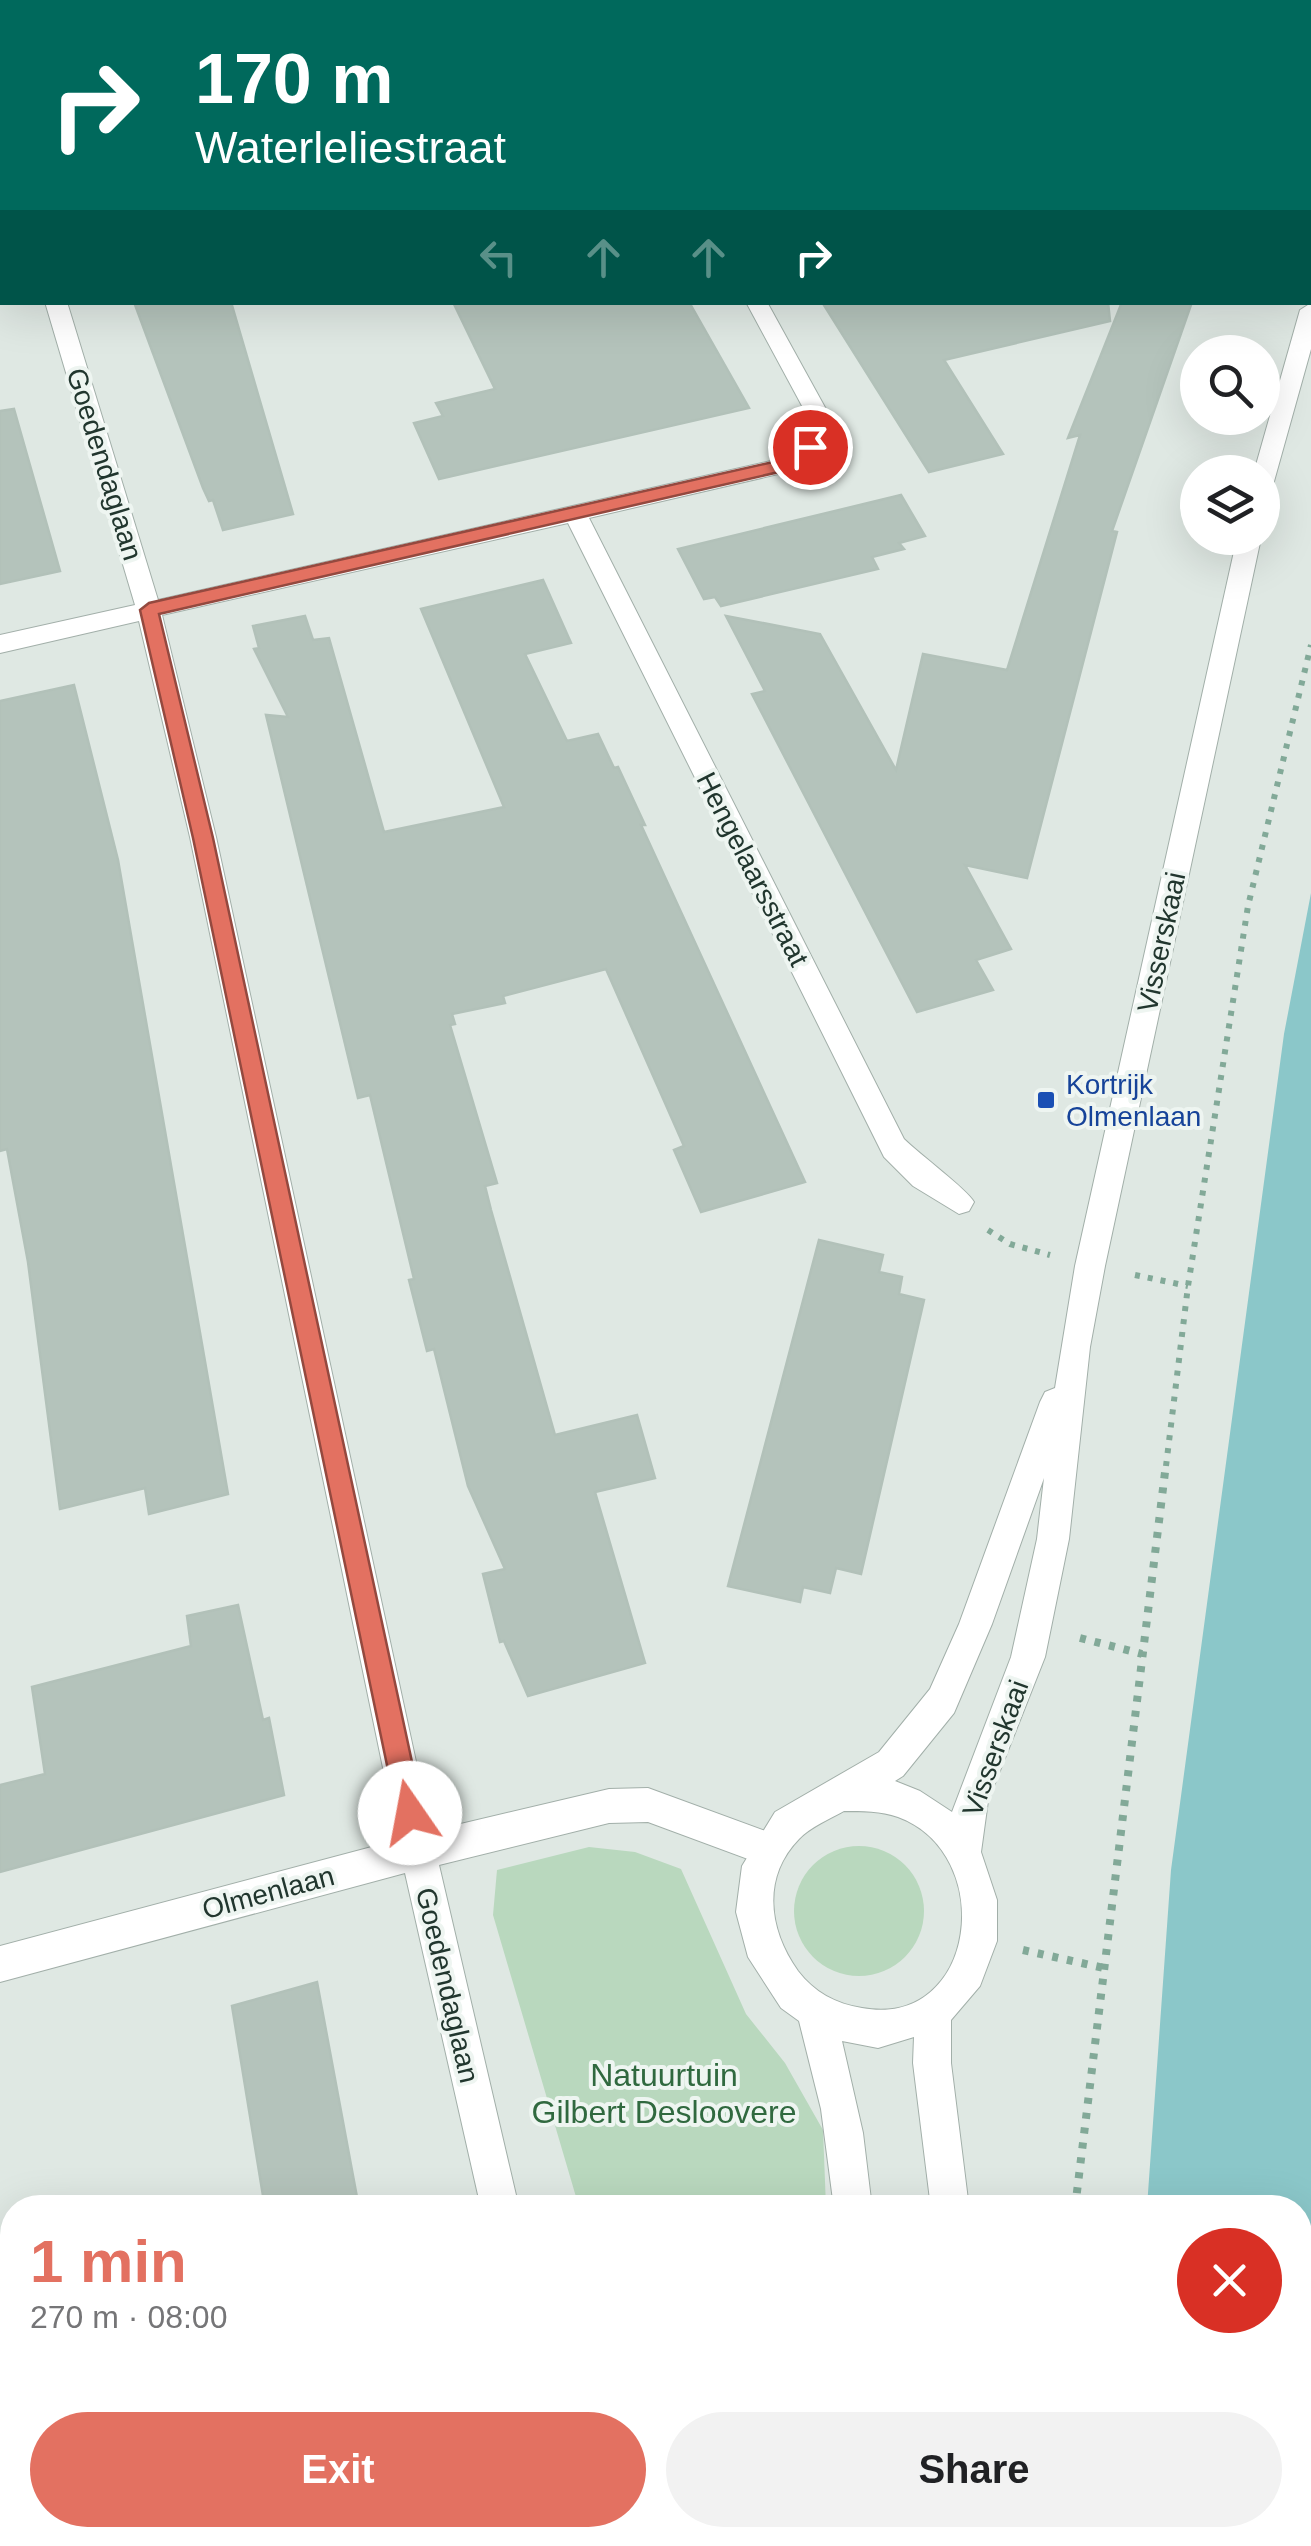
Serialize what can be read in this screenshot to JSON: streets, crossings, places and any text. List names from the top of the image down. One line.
{"streets":{"street":["Goedendaglaan","Hengelaarsstraat","Visserskaai","Olmenlaan"]},"crossings":[["Goedendaglaan","Olmenlaan"],["Visserskaai","Olmenlaan"]],"parks":["Natuurtuin Gilbert Desloovere"],"places":{"transit":["Kortrijk Olmenlaan"]},"page":{"turn":["170 m","Waterleliestraat"],"heading":["1 min","270 m · 08:00"],"buttons":["Exit","Share"]}}
